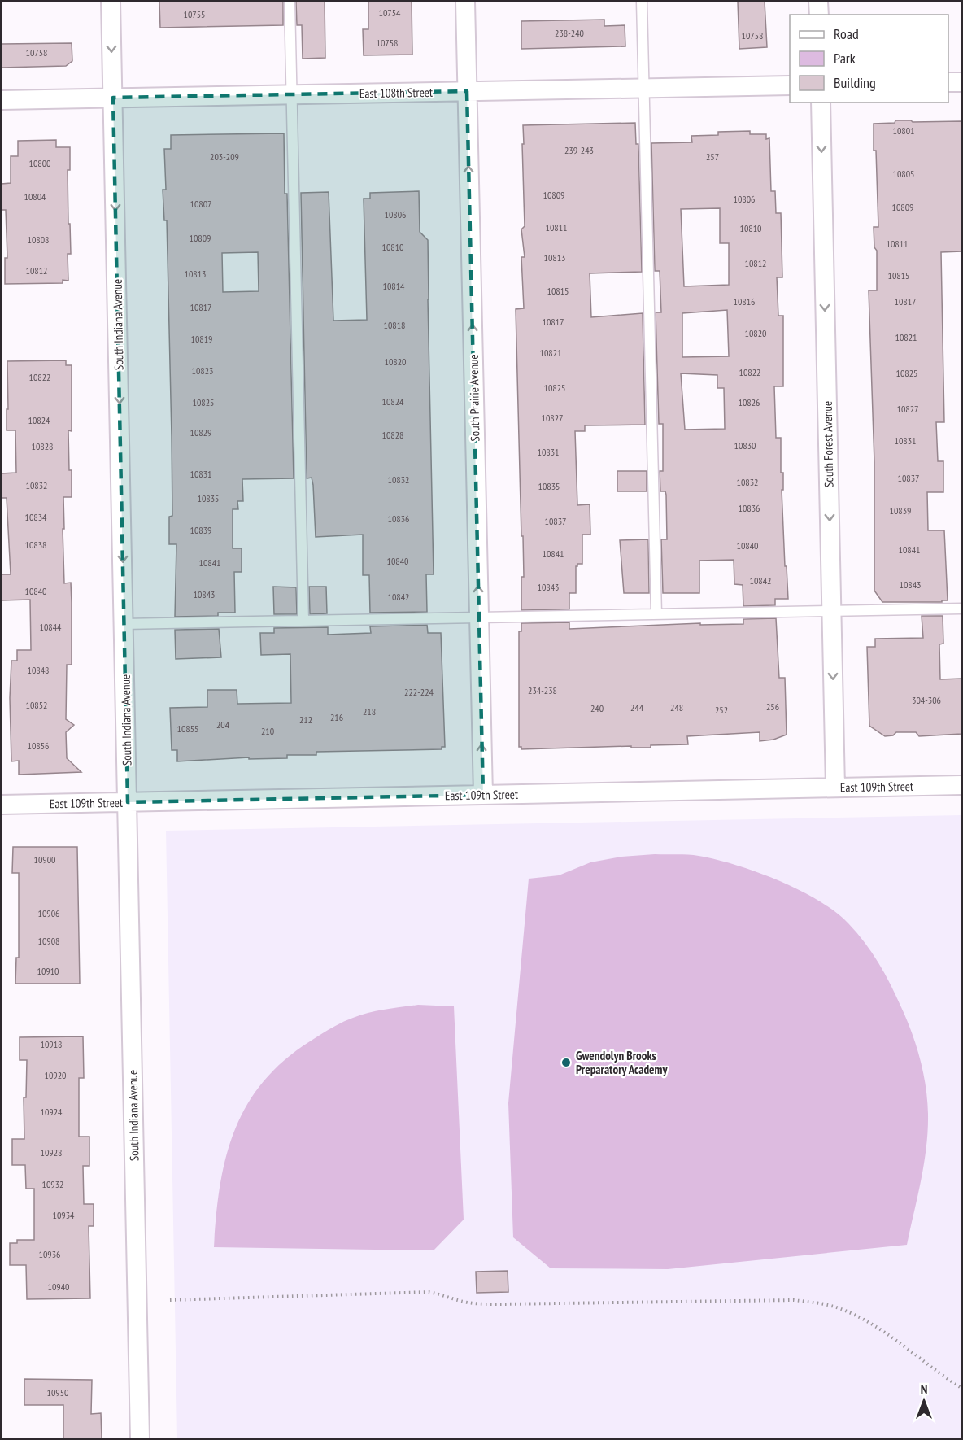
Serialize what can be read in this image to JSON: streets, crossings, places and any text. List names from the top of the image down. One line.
{"streets":{"street":["East 108th Street","South Indiana Avenue","South Prairie Avenue","South Forest Avenue","East 109th Street"]},"crossings":[["East 108th Street","South Indiana Avenue"],["East 108th Street","South Prairie Avenue"],["South Indiana Avenue","East 109th Street"],["South Prairie Avenue","East 109th Street"],["South Forest Avenue","East 109th Street"]],"one_way":["South Indiana Avenue","South Prairie Avenue","South Forest Avenue"],"places":["Gwendolyn Brooks Preparatory Academy"],"house_numbers":["10754","10755","238-240","10758","10758","10758","10801","239-243","203-209","257","10800","10805","10809","10804","10806","10807","10809","10806","10811","10810","10809","10808","10811","10810","10813","10812","10812","10813","10815","10814","10815","10816","10817","10817","10817","10818","10820","10821","10819","10821","10820","10823","10822","10825","10822","10825","10824","10825","10826","10827","10827","10824","10829","10828","10831","10830","10828","10831","10831","10837","10832","10832","10832","10835","10835","10836","10839","10834","10836","10837","10839","10838","10840","10841","10841","10840","10841","10842","10843","10843","10840","10843","10842","10844","10848","234-238","222-224","304-306","10852","256","244","248","240","252","218","216","212","204","10855","210","10856","10900","10906","10908","10910","10918","10920","10924","10928","10932","10934","10936","10940","10950"],"legend":["Road","Park","Building"],"north":"top"}
